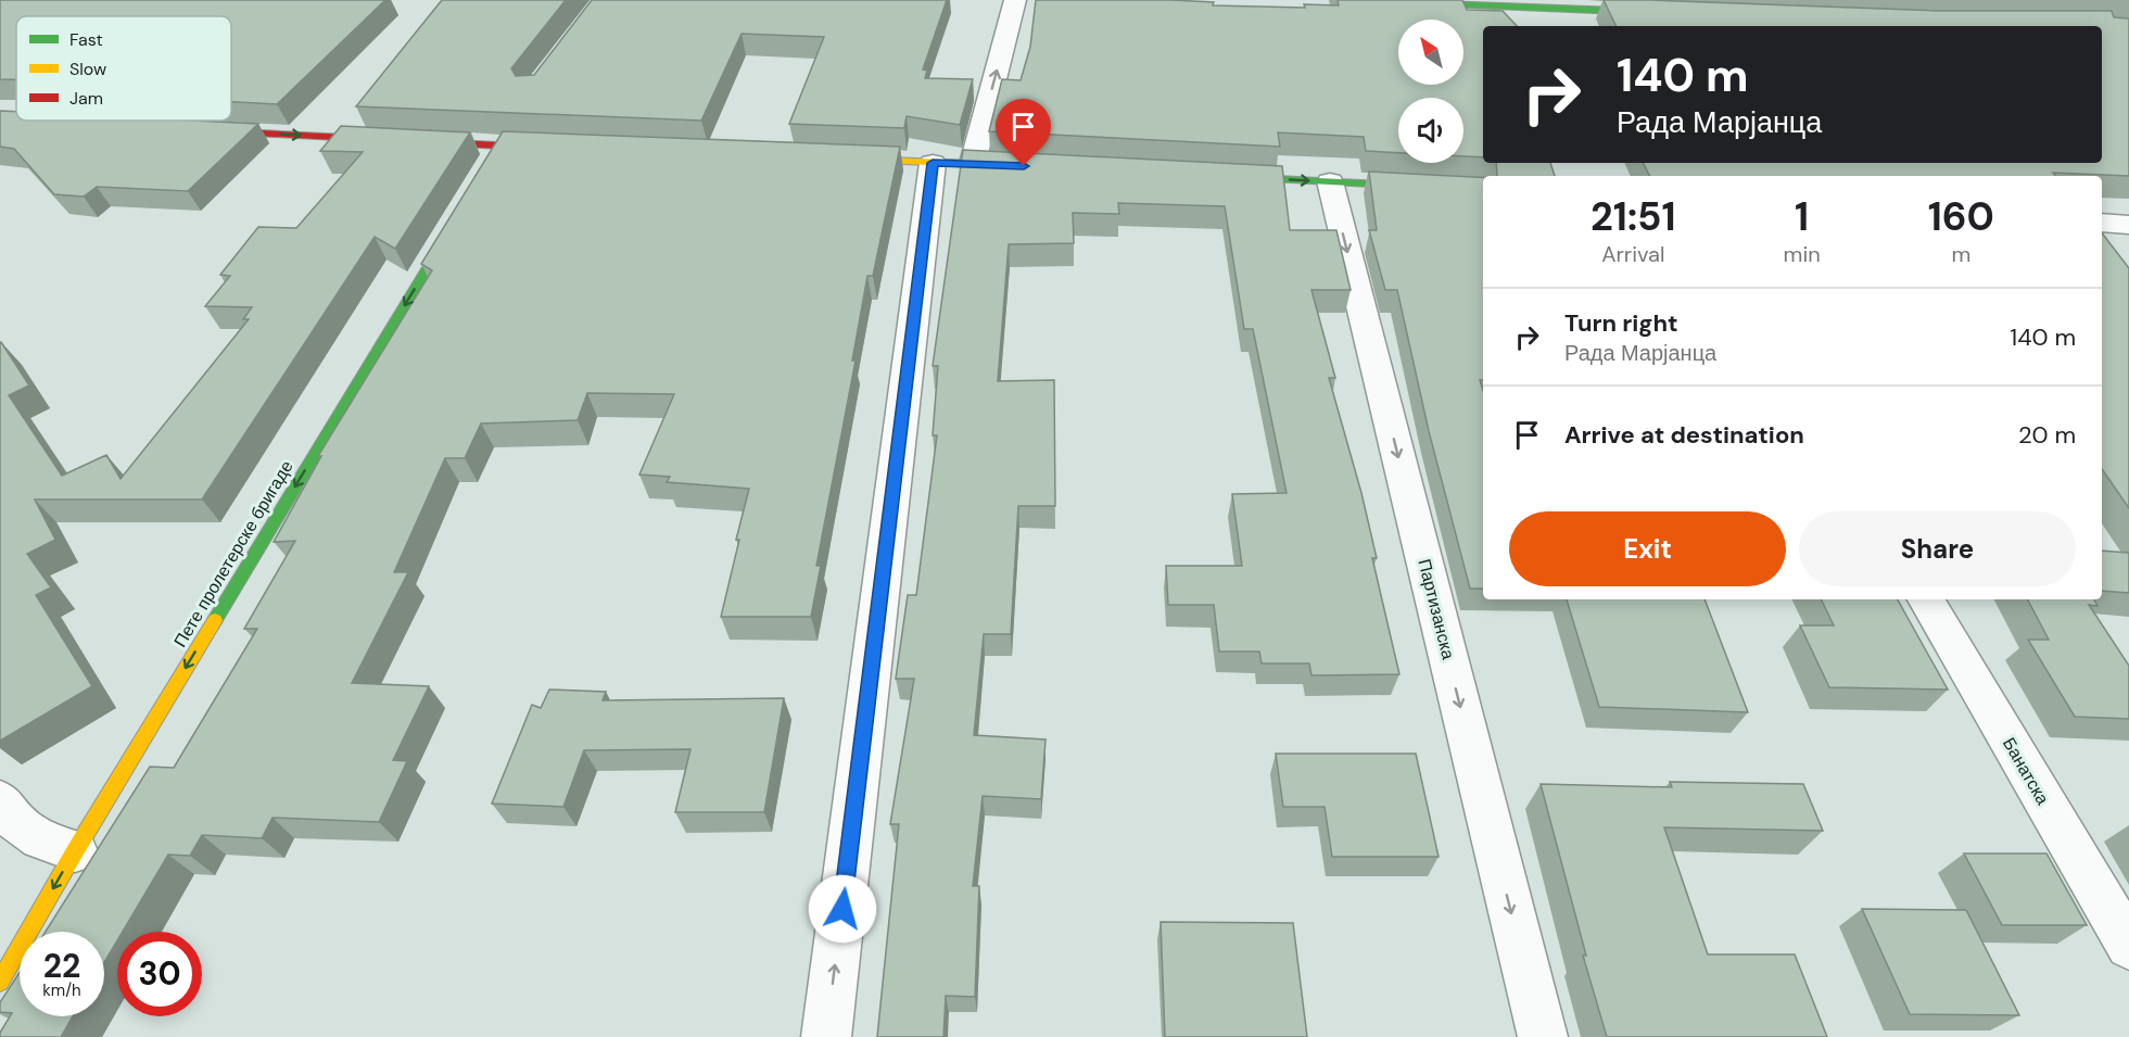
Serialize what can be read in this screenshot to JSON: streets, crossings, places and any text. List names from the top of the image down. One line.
{"streets":{"street":["Пете пролетерске бригаде","Партизанска","Банатска"]},"one_way":["Пете пролетерске бригаде","Партизанска"],"legend":["Fast","Slow","Jam"],"north":"top left","page":{"turn":["140 m","Рада Марјанца"],"eta":["21:51","Arrival","1","min","160","m"],"list":[{"name":"Turn right","note":"Рада Марјанца","value":"140 m"},{"name":"Arrive at destination","value":"20 m"}],"buttons":["Exit","Share"],"speed":"22 km/h","limit":"30"}}
